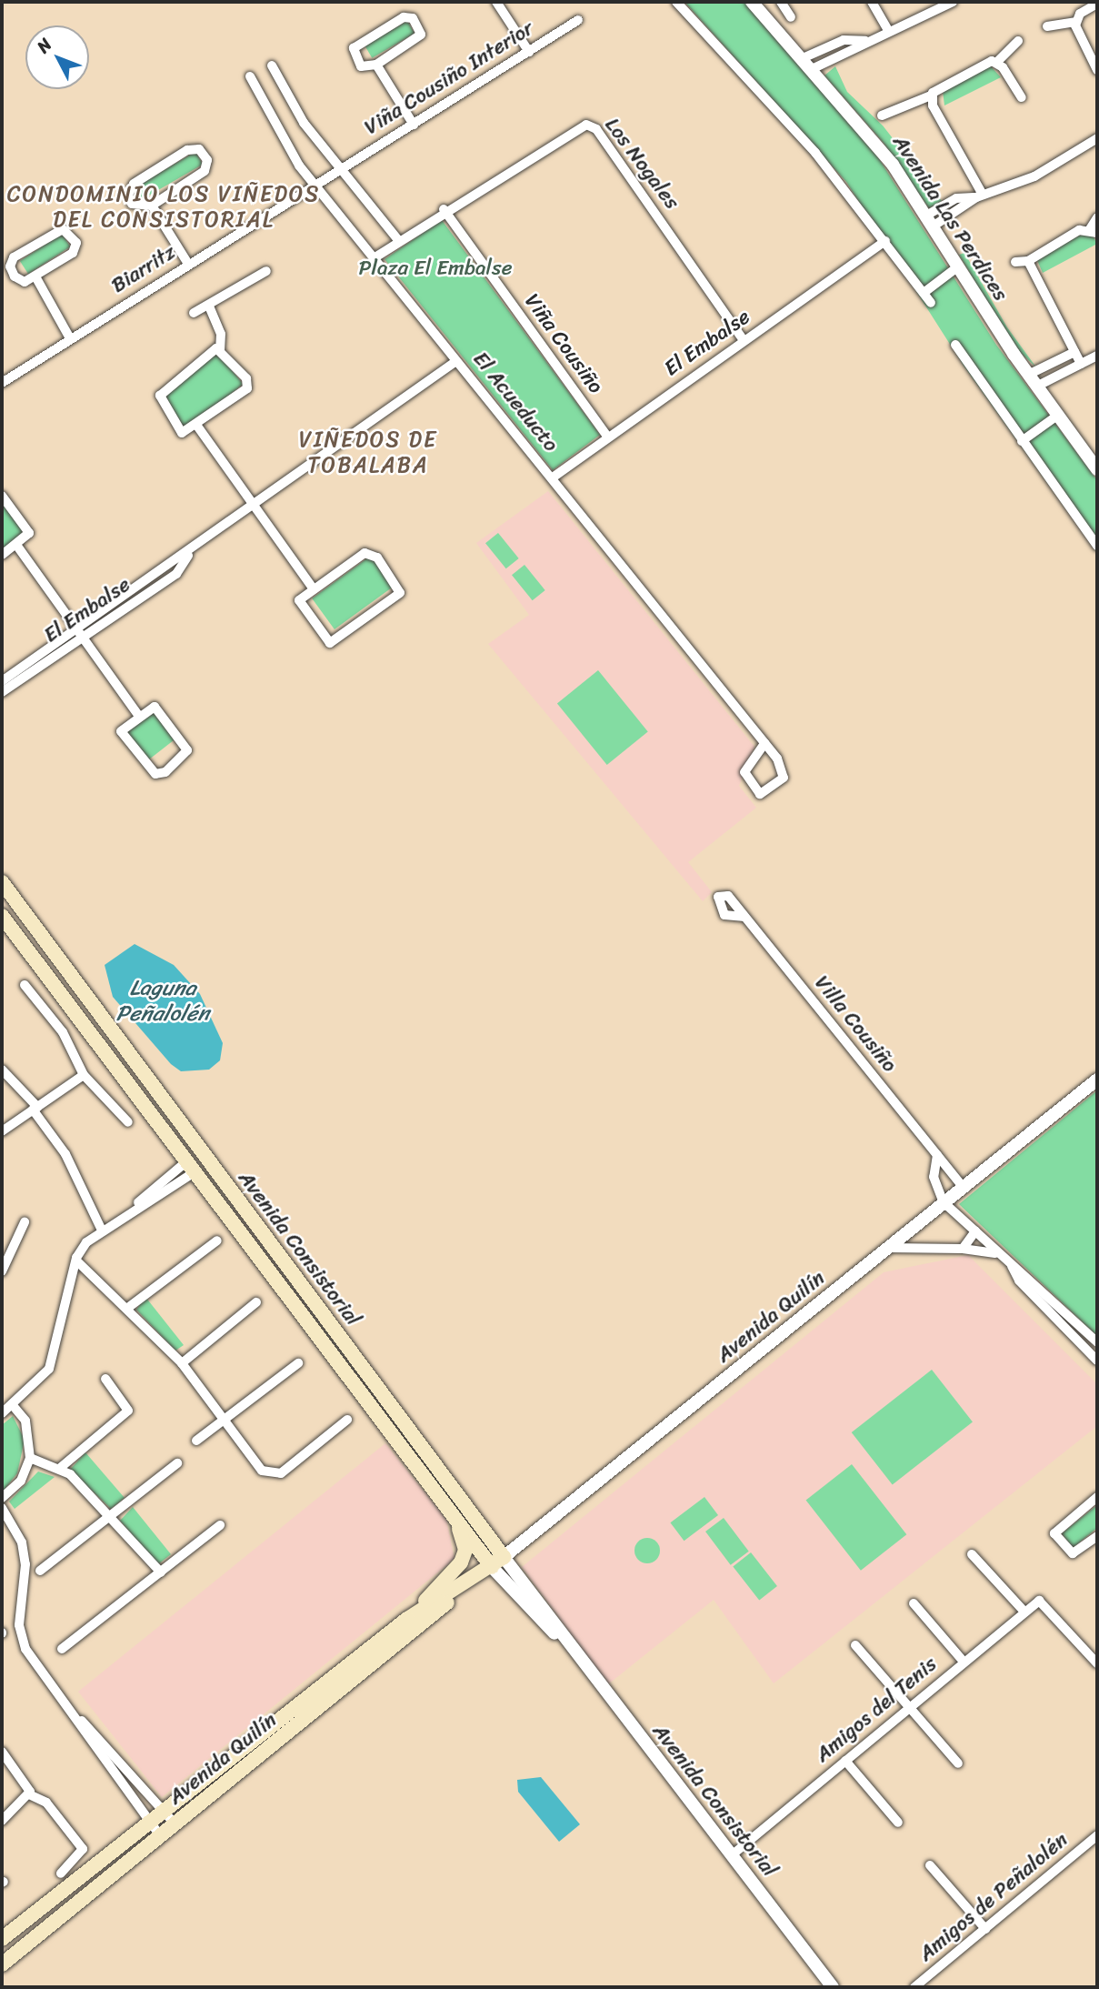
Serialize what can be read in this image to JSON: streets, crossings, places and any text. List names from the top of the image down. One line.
{"streets":{"main road":["Avenida Consistorial","Avenida Quilín"],"street":["Viña Cousiño Interior","Los Nogales","Avenida Las Perdices","Biarritz","El Embalse","Viña Cousiño","El Acueducto","Villa Cousiño","Amigos del Tenis","Amigos de Peñalolén"]},"crossings":[["Viña Cousiño Interior","Biarritz"],["Los Nogales","El Embalse"],["Los Nogales","Viña Cousiño"],["Los Nogales","El Acueducto"],["Biarritz","El Acueducto"],["El Embalse","Viña Cousiño"],["El Embalse","El Acueducto"],["Villa Cousiño","Avenida Quilín"],["Avenida Consistorial","Avenida Quilín"],["Avenida Consistorial","Amigos del Tenis"]],"districts":["CONDOMINIO LOS VIÑEDOS DEL CONSISTORIAL","VIÑEDOS DE TOBALABA"],"water":["Laguna Peñalolén"],"parks":["Plaza El Embalse"],"north":"top left"}
